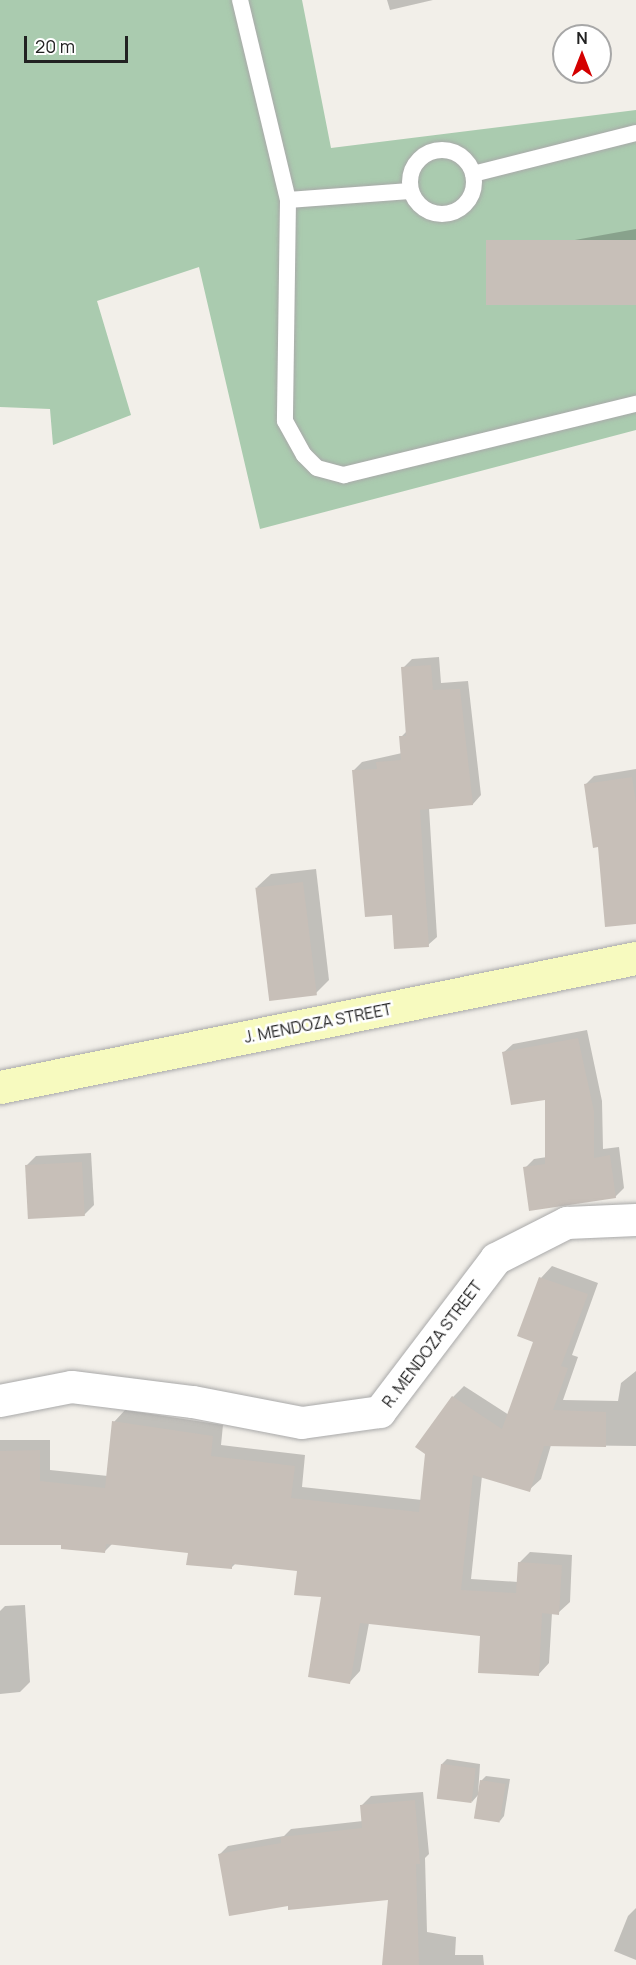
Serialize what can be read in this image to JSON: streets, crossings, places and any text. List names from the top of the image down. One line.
{"streets":{"main road":["J. MENDOZA STREET"],"street":["R. MENDOZA STREET"]},"scale_bar":"20 m","north":"top"}
